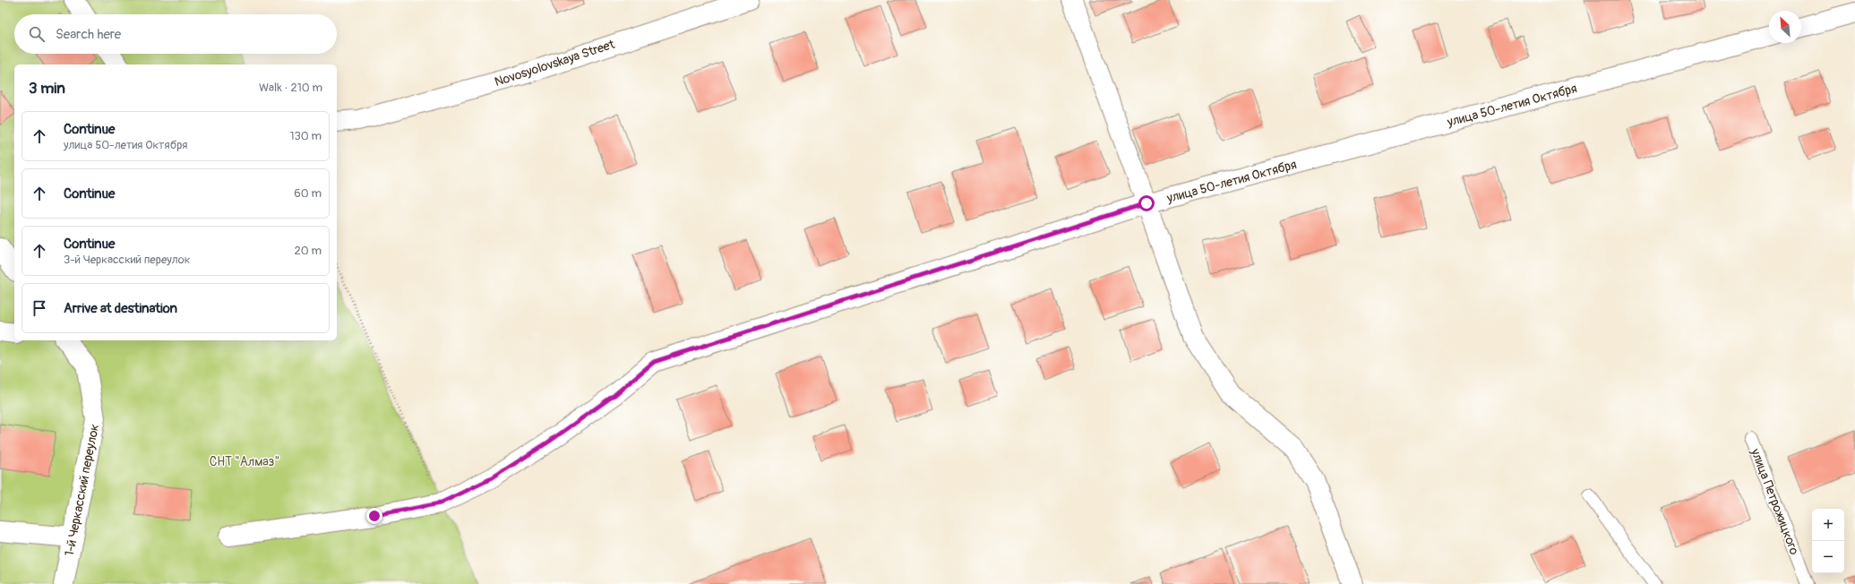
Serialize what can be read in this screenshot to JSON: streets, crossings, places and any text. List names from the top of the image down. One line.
{"streets":{"street":["Novosyolovskaya Street","улица 50-летия Октября","1-й Черкасский переулок"],"lane":["улица Петрожицкого"]},"parks":["СНТ \"Алмаз\""],"north":"top left","page":{"search":"Search here","heading":["3 min","Walk · 210 m"],"list":[["Continue","улица 50-летия Октября","130 m"],["Continue","60 m"],["Continue","3-й Черкасский переулок","20 m"],"Arrive at destination"],"map_buttons":["+","−"]}}
